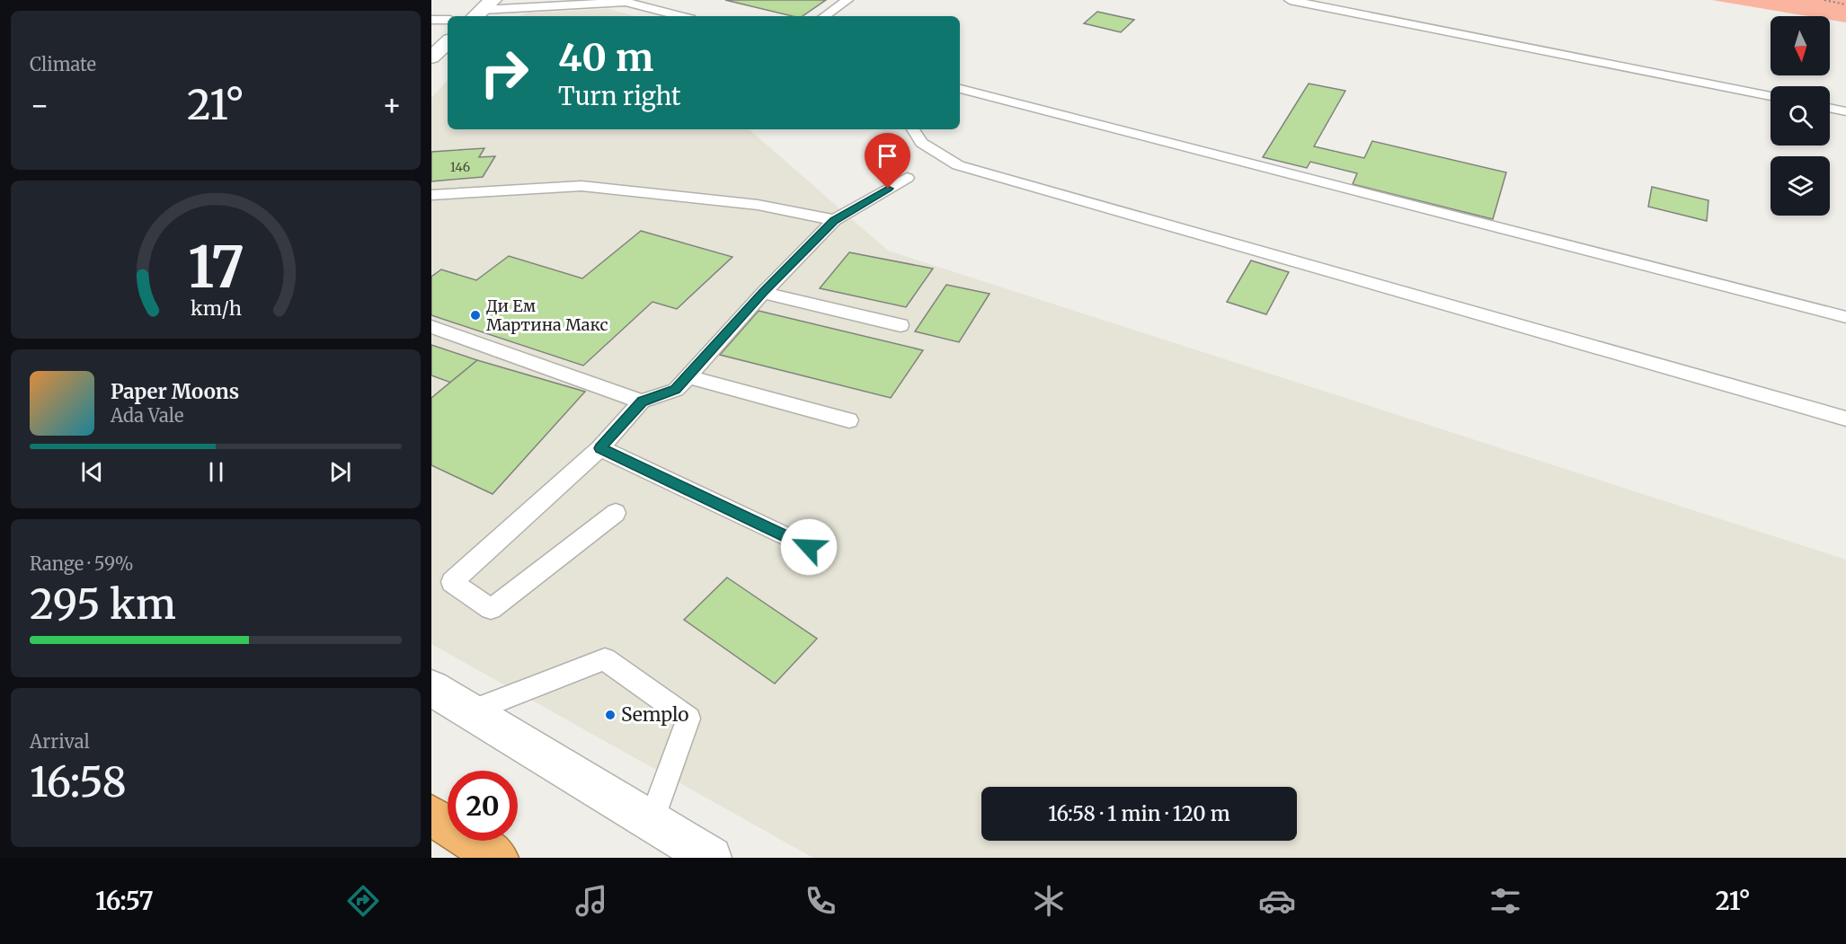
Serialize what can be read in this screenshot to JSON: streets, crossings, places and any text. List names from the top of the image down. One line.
{"places":["Ди Ем Мартина Макс","Semplo"],"house_numbers":["146"],"north":"bottom","page":{"tile":["Climate",["Range · 59%","295 km"],["Arrival","16:58"]],"turn":["40 m","Turn right"],"heat":["−","21°","+"],"song":["Paper Moons","Ada Vale"],"limit":"20","trip":"16:58 · 1 min · 120 m","tabs":["16:57","21°"],"gauge":["17","km/h"]}}
